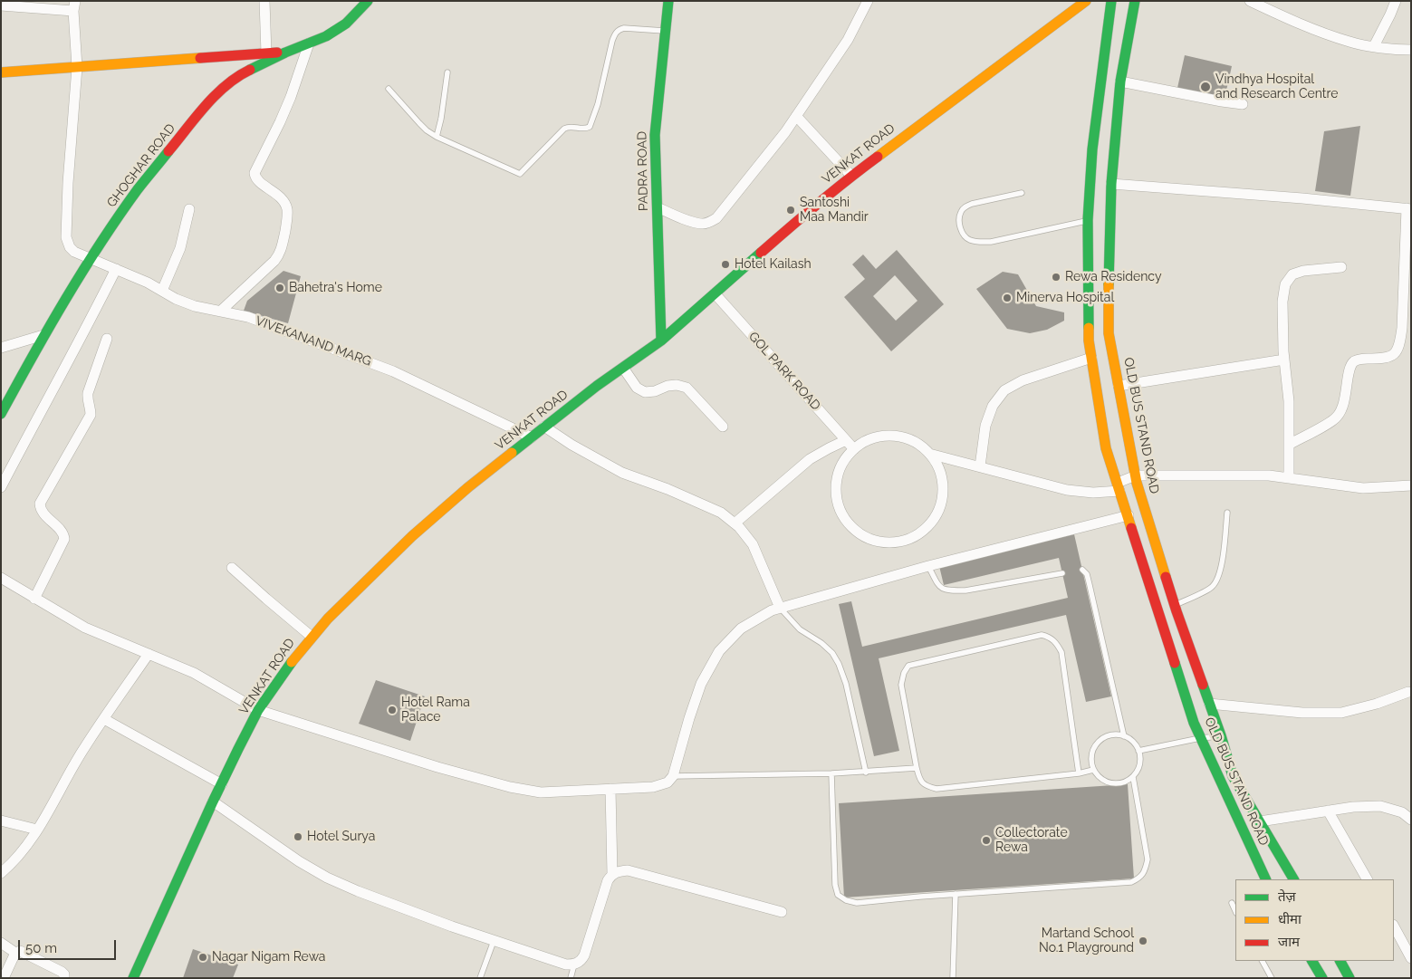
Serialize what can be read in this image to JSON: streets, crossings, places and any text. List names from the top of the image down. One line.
{"streets":{"main road":["VENKAT ROAD","GHOGHAR ROAD","PADRA ROAD","OLD BUS STAND ROAD"],"street":["VIVEKANAND MARG","GOL PARK ROAD"]},"crossings":[["VENKAT ROAD","PADRA ROAD"],["VENKAT ROAD","VIVEKANAND MARG"],["VENKAT ROAD","GOL PARK ROAD"],["GHOGHAR ROAD","VIVEKANAND MARG"]],"places":["Vindhya Hospital and Research Centre","Santoshi Maa Mandir","Hotel Kailash","Rewa Residency","Bahetra's Home","Minerva Hospital","Hotel Rama Palace","Hotel Surya","Collectorate Rewa","Martand School No.1 Playground","Nagar Nigam Rewa"],"legend":["तेज़","धीमा","जाम"],"scale_bar":"50 m"}
